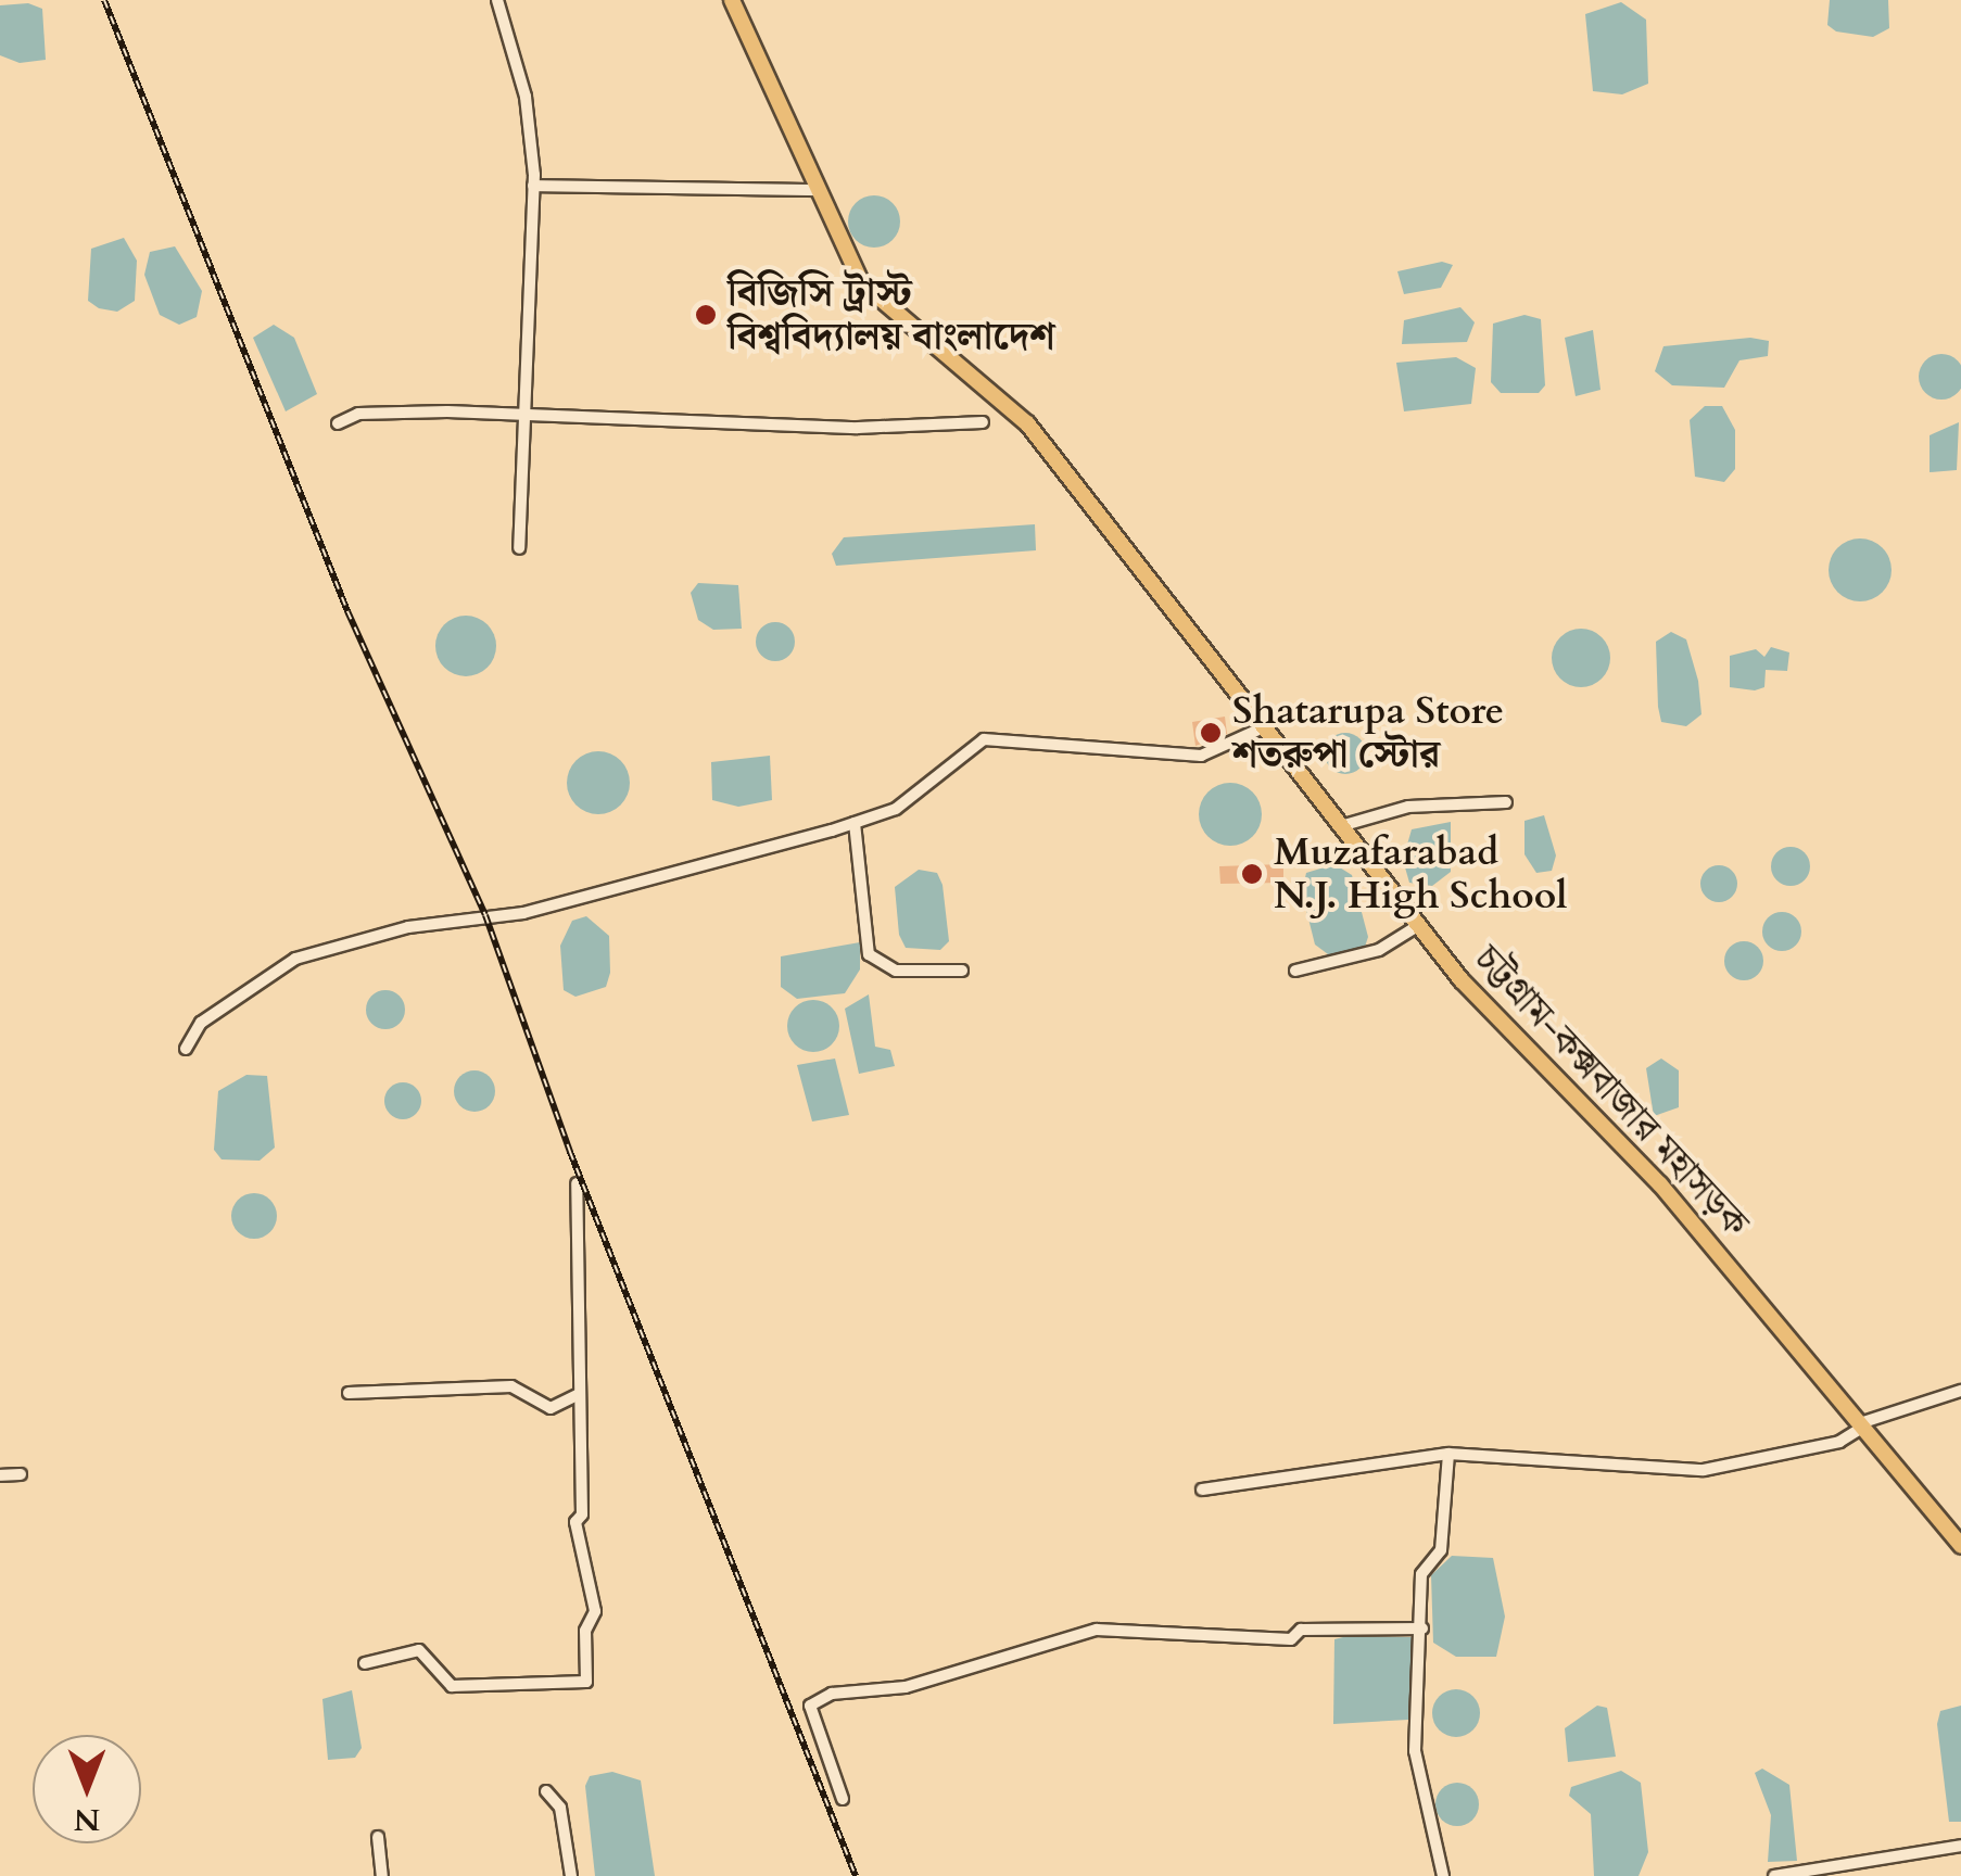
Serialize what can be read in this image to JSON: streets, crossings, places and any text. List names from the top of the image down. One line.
{"streets":{"highway":["চট্টগ্রাম-কক্সবাজার মহাসড়ক"]},"places":["বিজিসি ট্রাস্ট বিশ্ববিদ্যালয় বাংলাদেশ","Shatarupa Store শতরুপা স্টোর","Muzafarabad N.J. High School"],"north":"bottom"}
